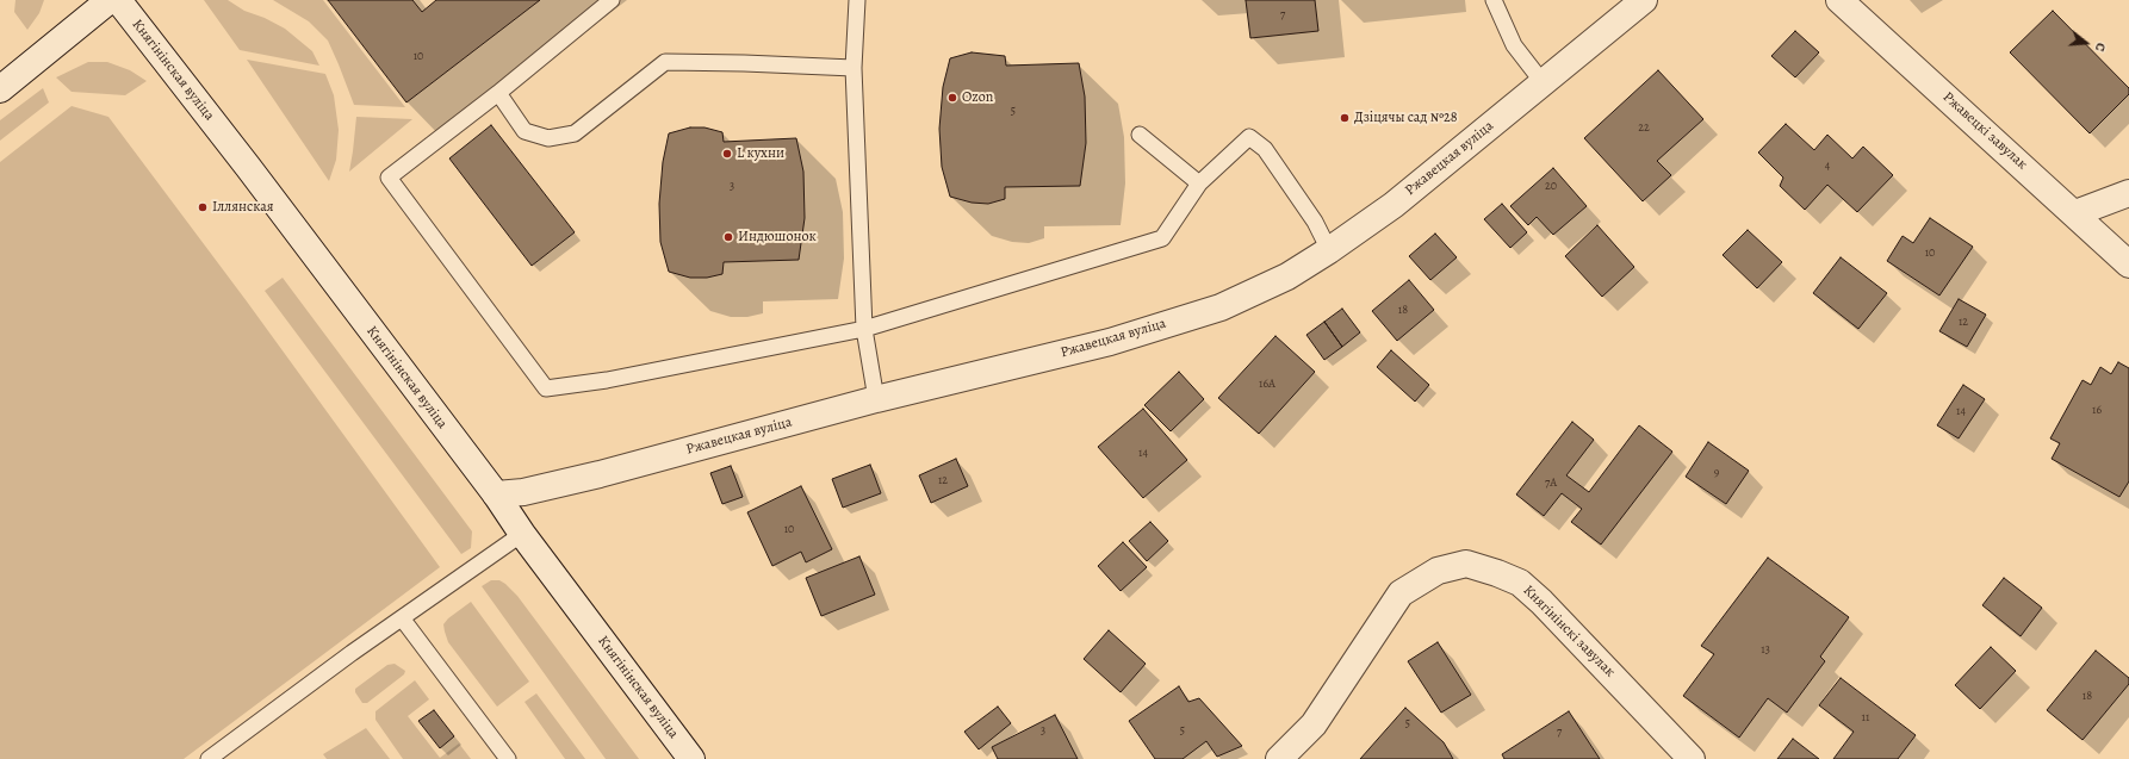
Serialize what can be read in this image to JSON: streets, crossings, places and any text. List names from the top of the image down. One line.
{"streets":{"street":["Княгінінская вуліца","Ржавецкі завулак","Ржавецкая вуліца","Княгінінскі завулак"]},"crossings":[["Княгінінская вуліца","Ржавецкая вуліца"]],"places":["Ozon","Дзіцячы сад №28","L кухни","Іллянская","Индюшонок"],"house_numbers":["7","10","5","22","4","3","20","10","18","12","16А","16","14","14","9","12","7А","10","13","18","11","5","3","5","7"],"north":"right"}
